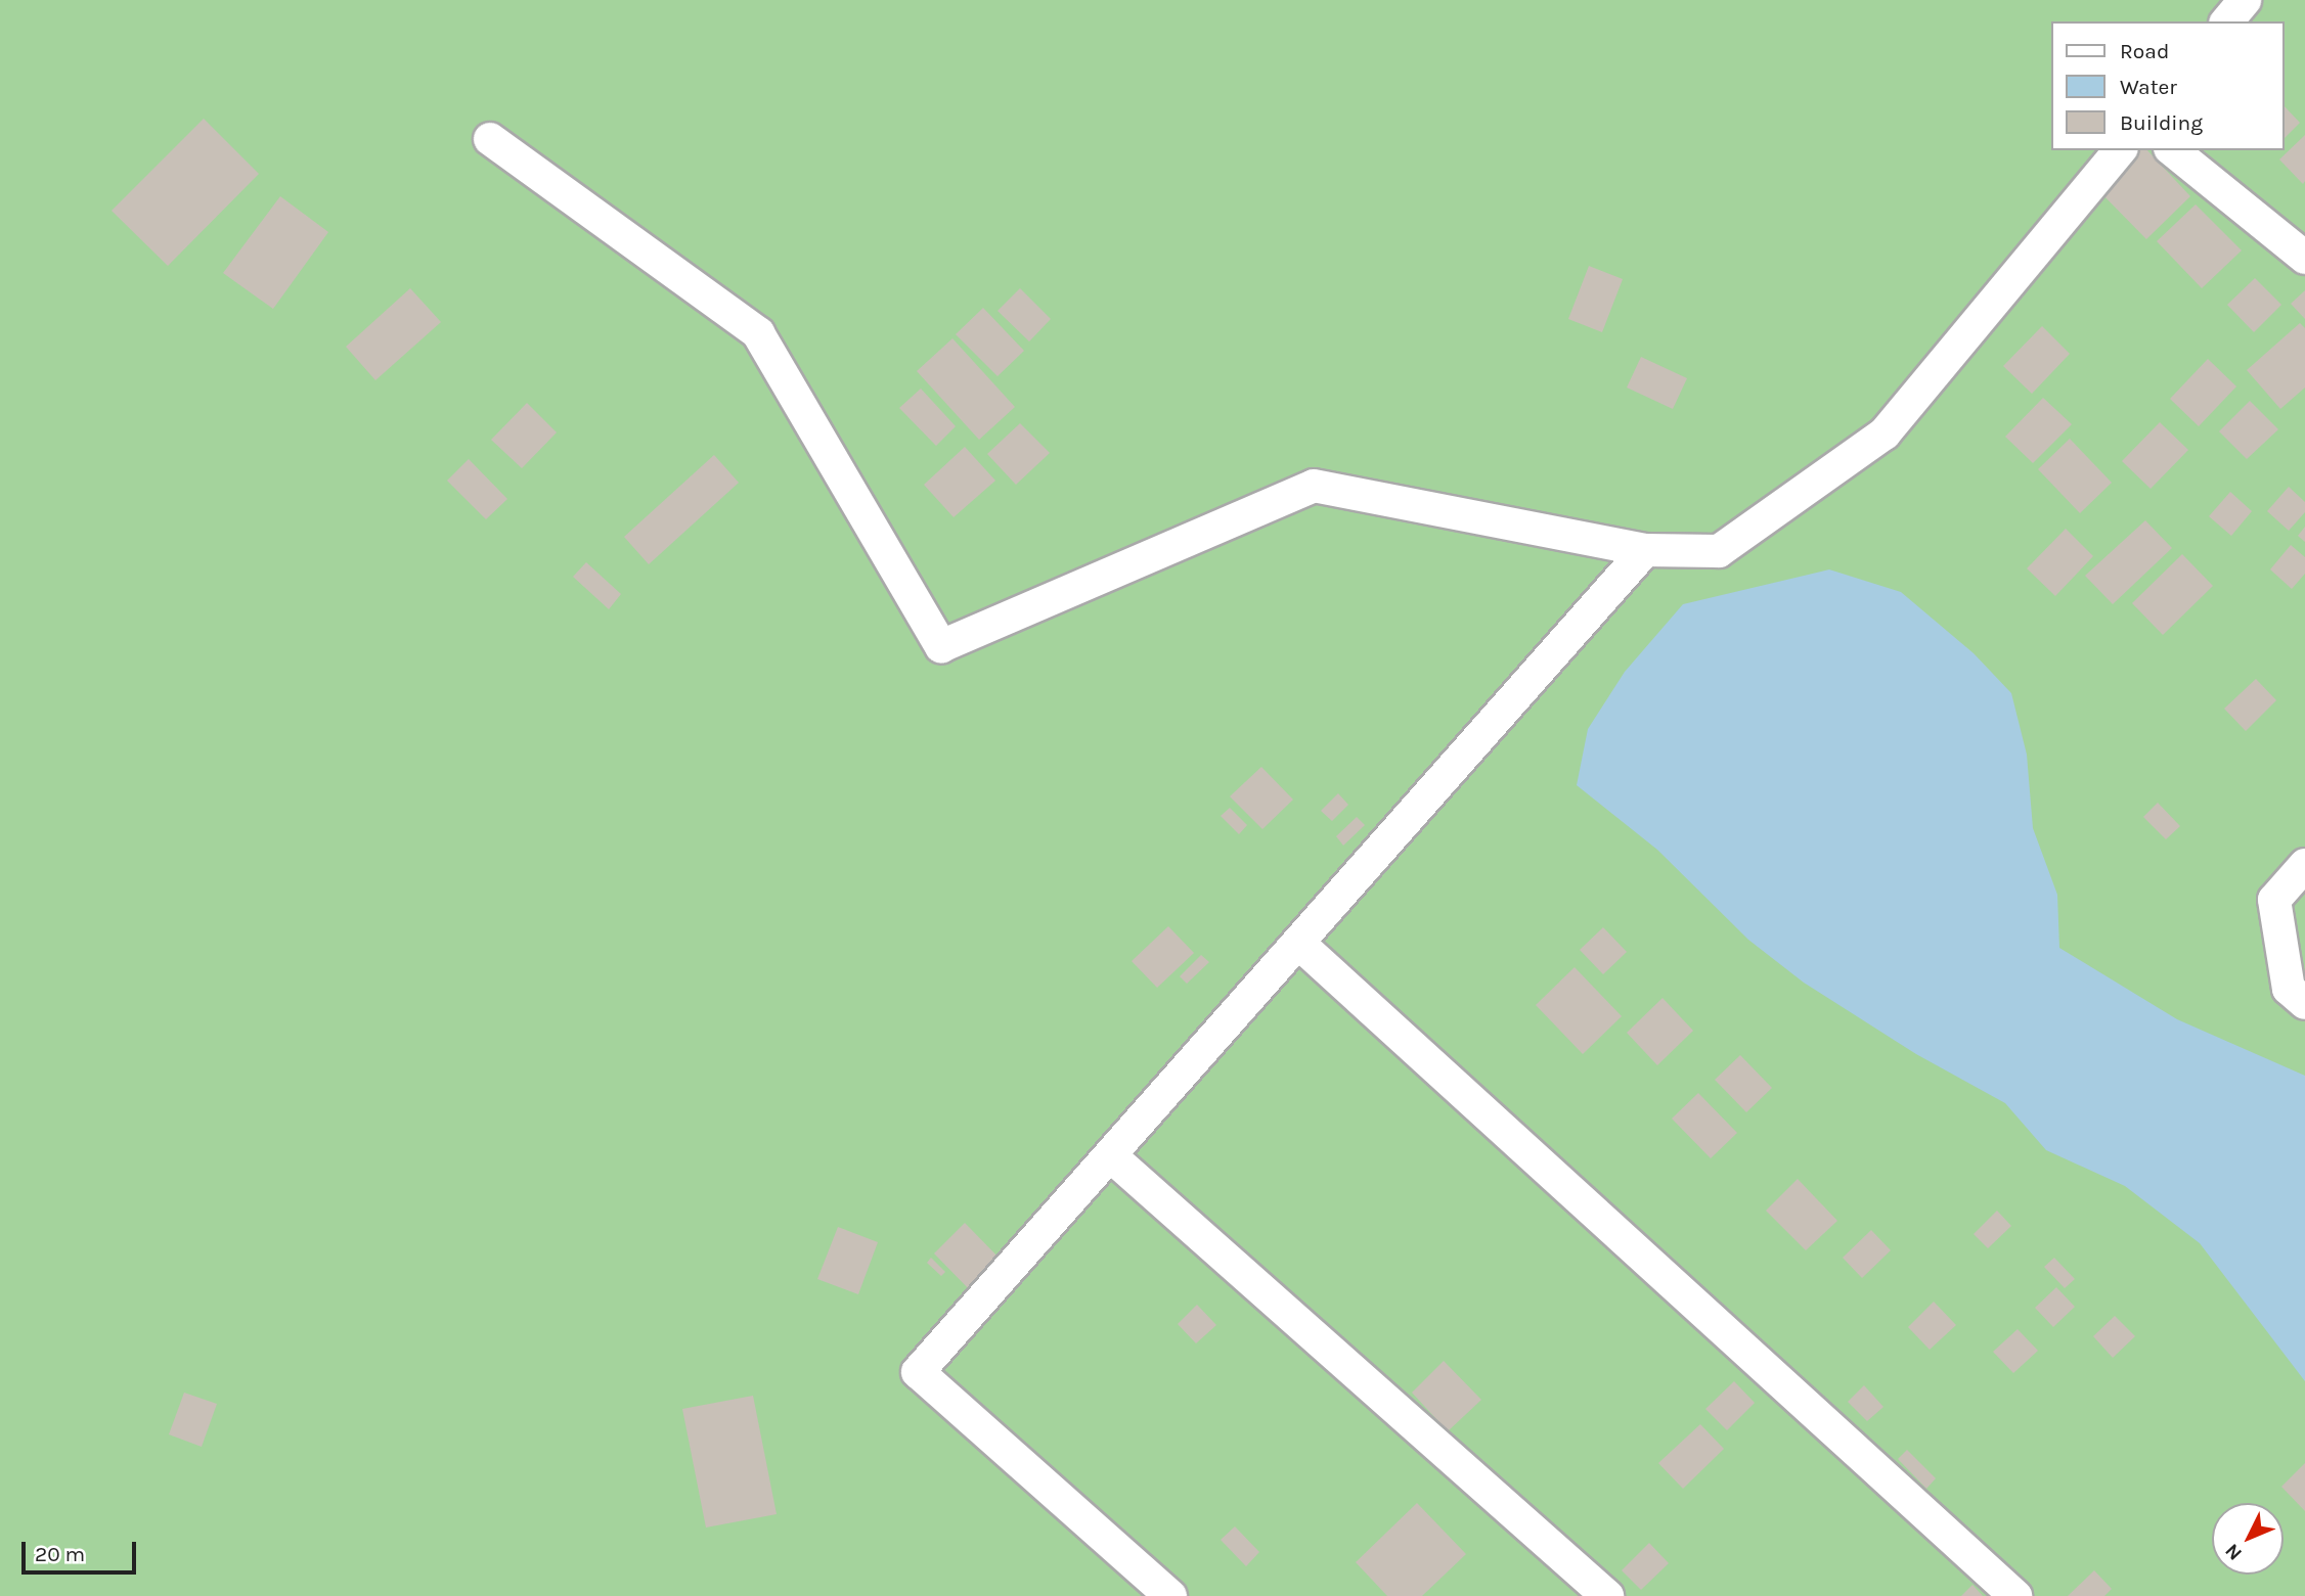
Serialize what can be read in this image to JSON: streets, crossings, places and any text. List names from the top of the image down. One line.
{"legend":["Road","Water","Building"],"scale_bar":"20 m","north":"bottom left"}
